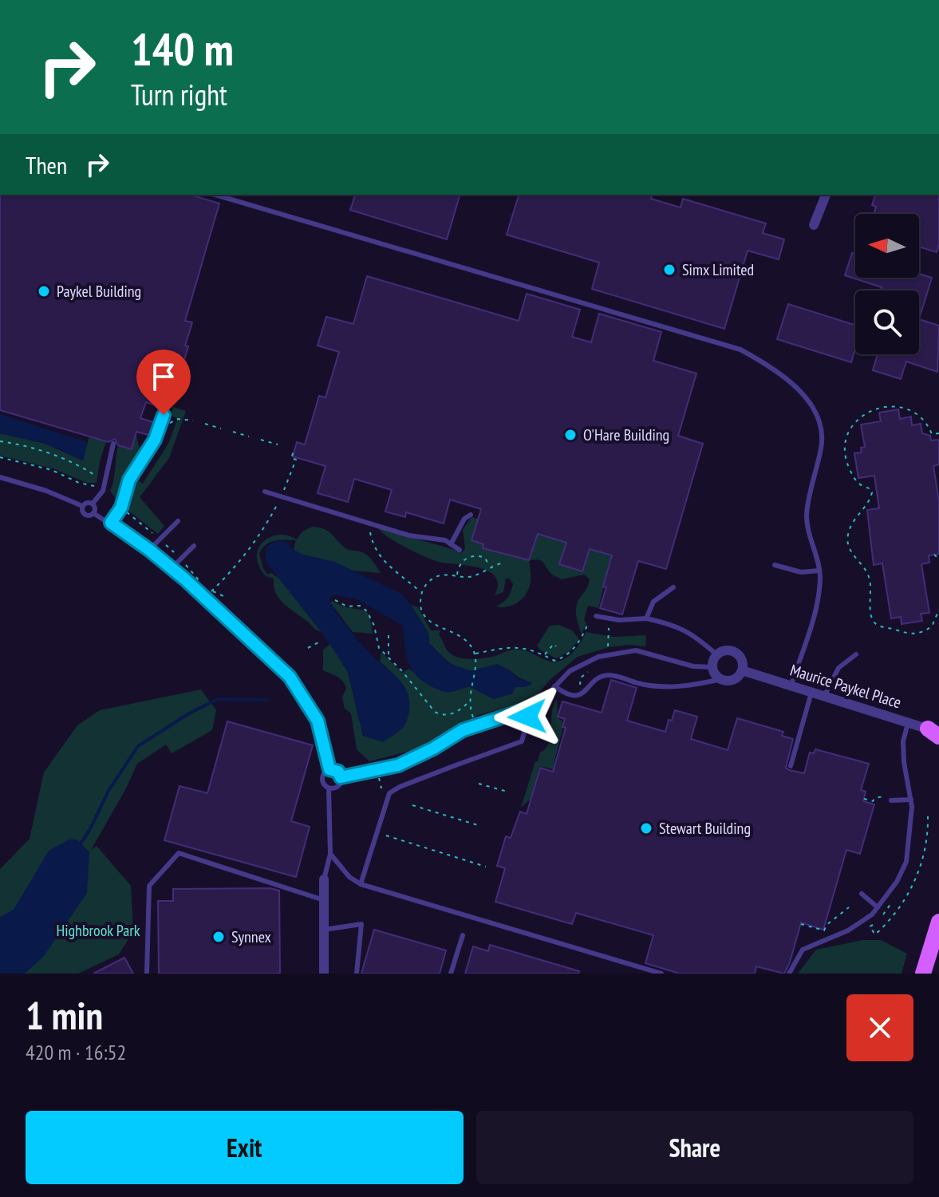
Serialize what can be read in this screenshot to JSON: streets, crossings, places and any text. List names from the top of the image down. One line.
{"streets":{"street":["Maurice Paykel Place"]},"parks":["Highbrook Park"],"places":["Simx Limited","Paykel Building","O'Hare Building","Stewart Building","Synnex"],"north":"left","page":{"turn":["140 m","Turn right"],"then":"Then","heading":["1 min","420 m · 16:52"],"buttons":["Exit","Share"]}}
